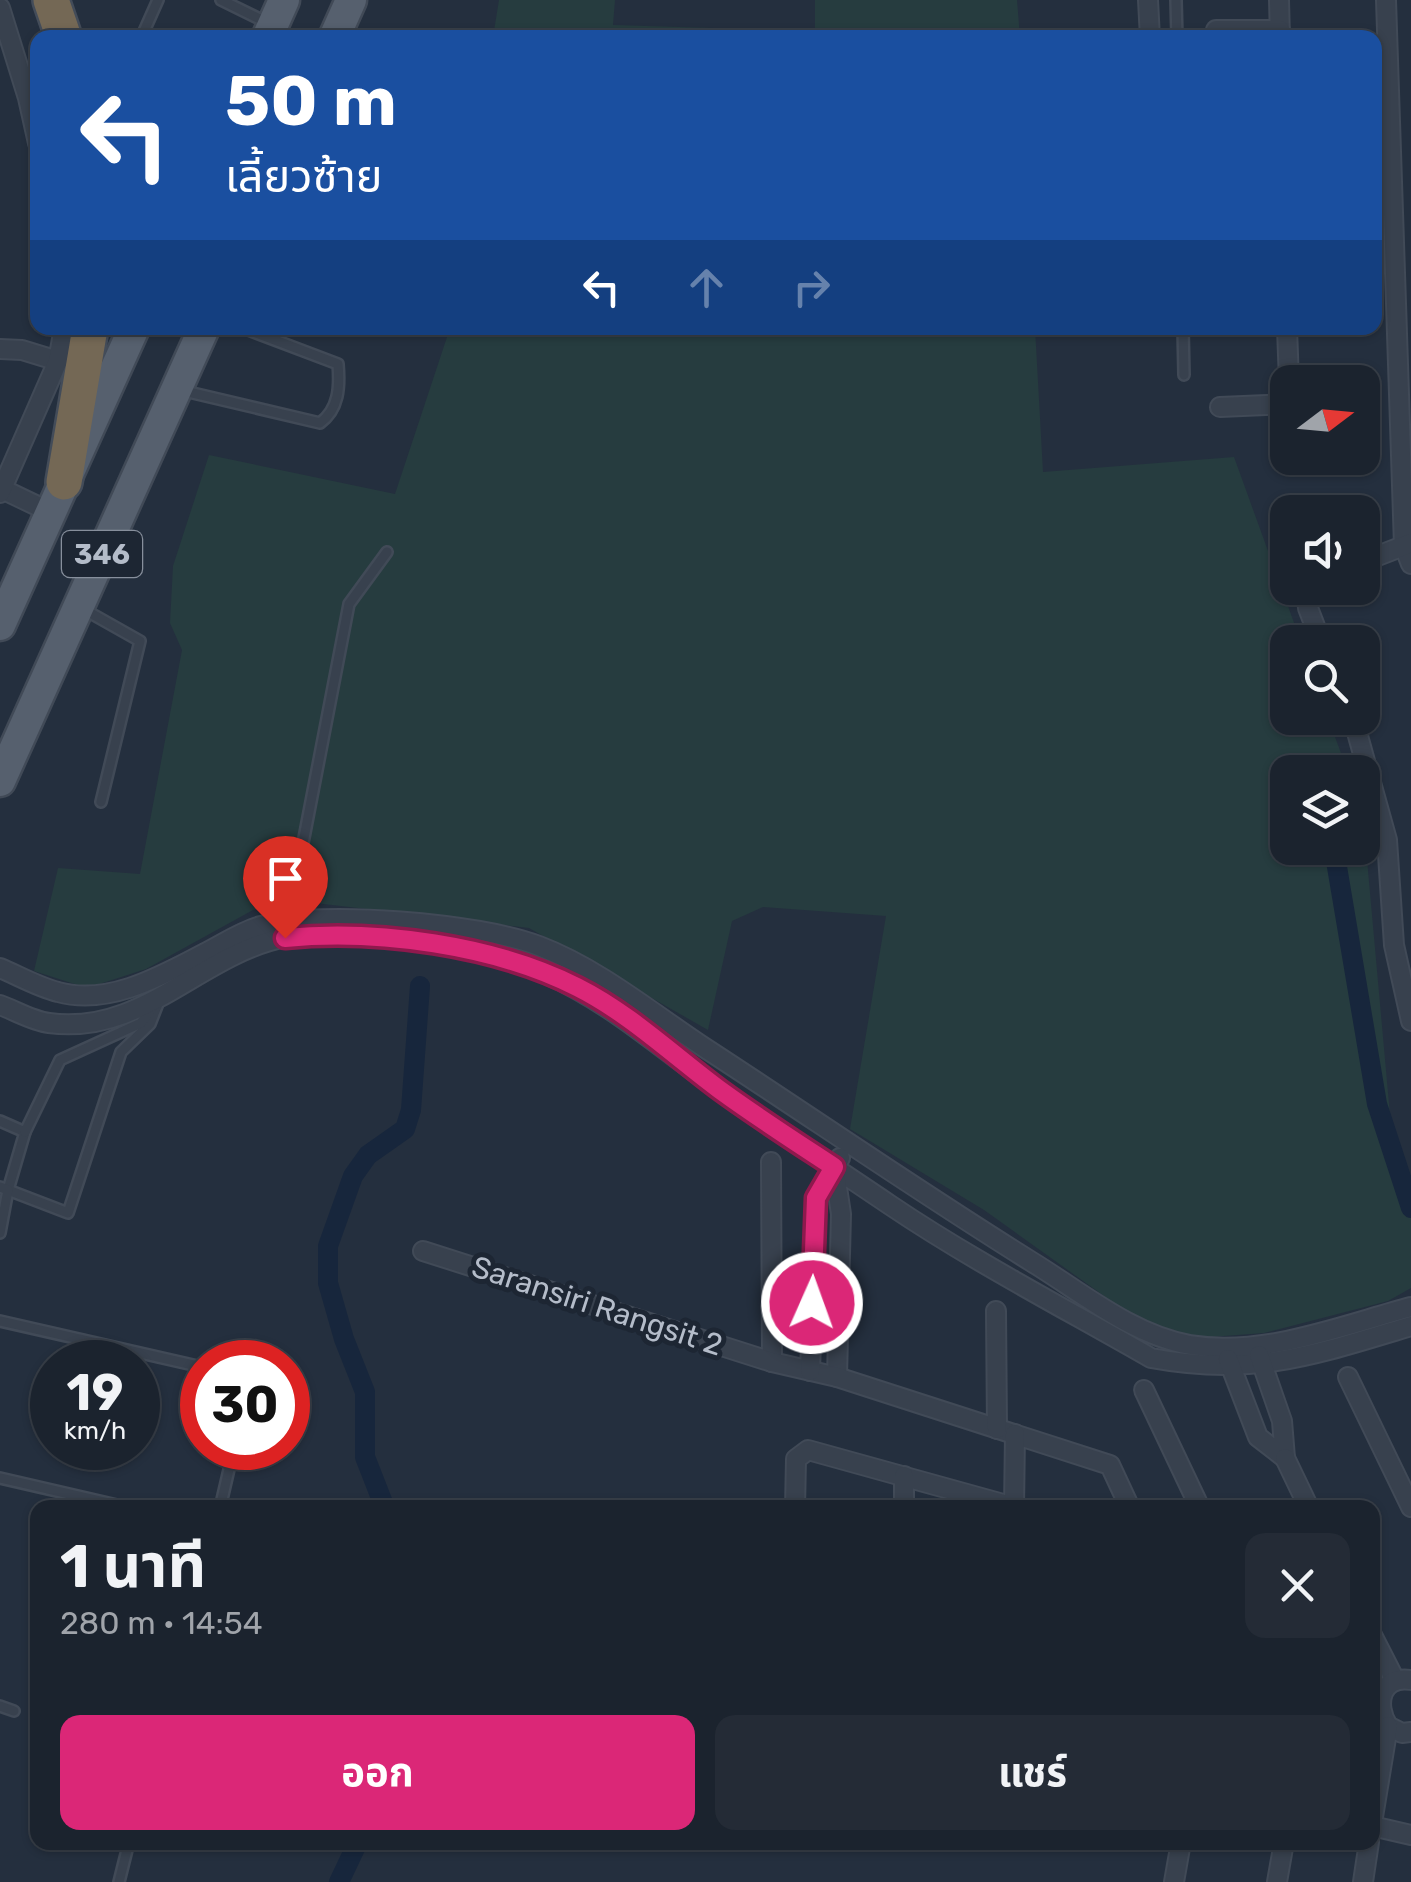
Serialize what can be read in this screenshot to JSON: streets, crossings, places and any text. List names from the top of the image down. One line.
{"streets":{"main road":["346"],"street":["Saransiri Rangsit 2"]},"north":"right","page":{"turn":["50 m","เลี้ยวซ้าย"],"speed":"19 km/h","limit":"30","heading":["1 นาที","280 m · 14:54"],"buttons":["ออก","แชร์"]}}
